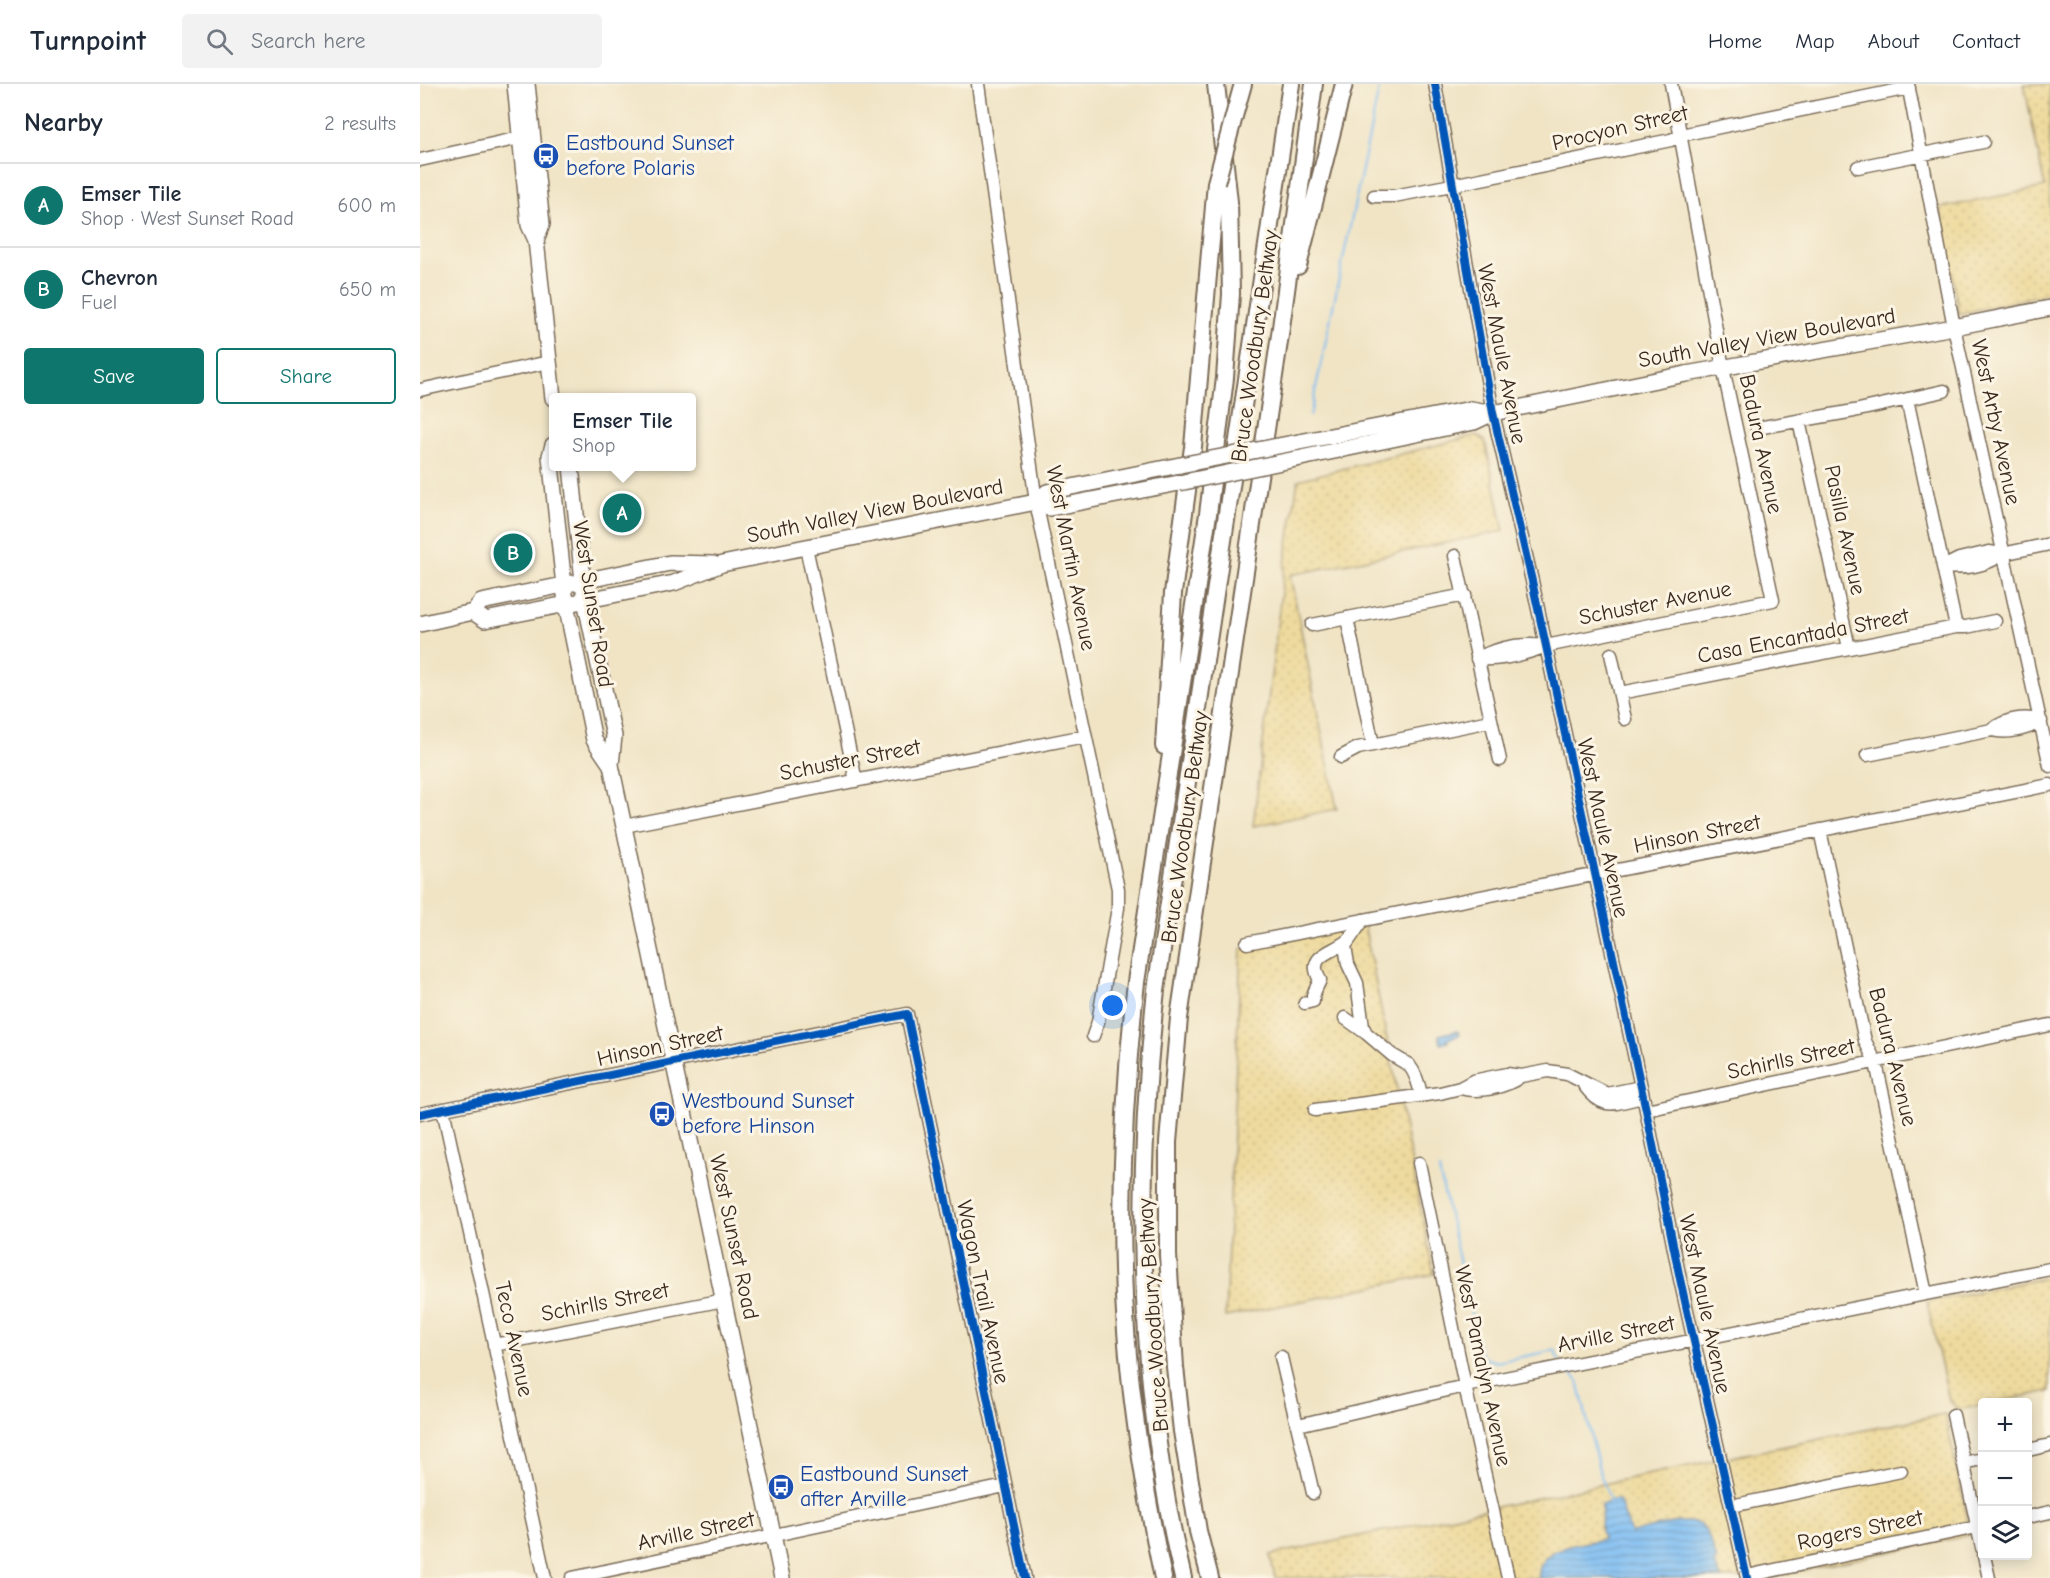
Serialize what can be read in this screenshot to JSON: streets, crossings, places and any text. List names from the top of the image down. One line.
{"streets":{"highway":["Bruce Woodbury Beltway"],"main road":["South Valley View Boulevard","West Sunset Road"],"street":["Procyon Street","West Maule Avenue","West Arby Avenue","Badura Avenue","Pasilla Avenue","West Martin Avenue","Schuster Avenue","Casa Encantada Street","Schuster Street","Hinson Street","Schirlls Street","Wagon Trail Avenue","Arville Street","Teco Avenue","West Pamalyn Avenue","Rogers Street"]},"crossings":[["Procyon Street","West Maule Avenue"],["Procyon Street","West Arby Avenue"],["Procyon Street","Badura Avenue"],["South Valley View Boulevard","West Maule Avenue"],["South Valley View Boulevard","West Arby Avenue"],["South Valley View Boulevard","Badura Avenue"],["South Valley View Boulevard","West Martin Avenue"],["South Valley View Boulevard","West Sunset Road"],["West Maule Avenue","Schuster Avenue"],["West Maule Avenue","Hinson Street"],["West Maule Avenue","Schirlls Street"],["West Maule Avenue","Arville Street"],["West Maule Avenue","Rogers Street"],["Badura Avenue","Schuster Avenue"],["Badura Avenue","Hinson Street"],["Badura Avenue","Schirlls Street"],["Badura Avenue","Arville Street"],["Pasilla Avenue","Casa Encantada Street"],["West Martin Avenue","Schuster Street"],["West Sunset Road","Schuster Street"],["West Sunset Road","Hinson Street"],["West Sunset Road","Schirlls Street"],["West Sunset Road","Arville Street"],["Hinson Street","Wagon Trail Avenue"],["Hinson Street","Teco Avenue"],["Schirlls Street","Teco Avenue"],["Wagon Trail Avenue","Arville Street"],["Arville Street","West Pamalyn Avenue"]],"places":{"bus stop":["Eastbound Sunset before Polaris","Westbound Sunset before Hinson","Eastbound Sunset after Arville"]},"page":{"header":"Turnpoint","search":"Search here","nav":["Home","Map","About","Contact"],"heading":["Nearby","2 results"],"list":[{"mark":"A","name":"Emser Tile","note":"Shop · West Sunset Road","value":"600 m"},{"mark":"B","name":"Chevron","note":"Fuel","value":"650 m"}],"buttons":["Save","Share"],"popup":["Emser Tile","Shop"],"pins":["A","B"],"map_buttons":["+","−"]}}
